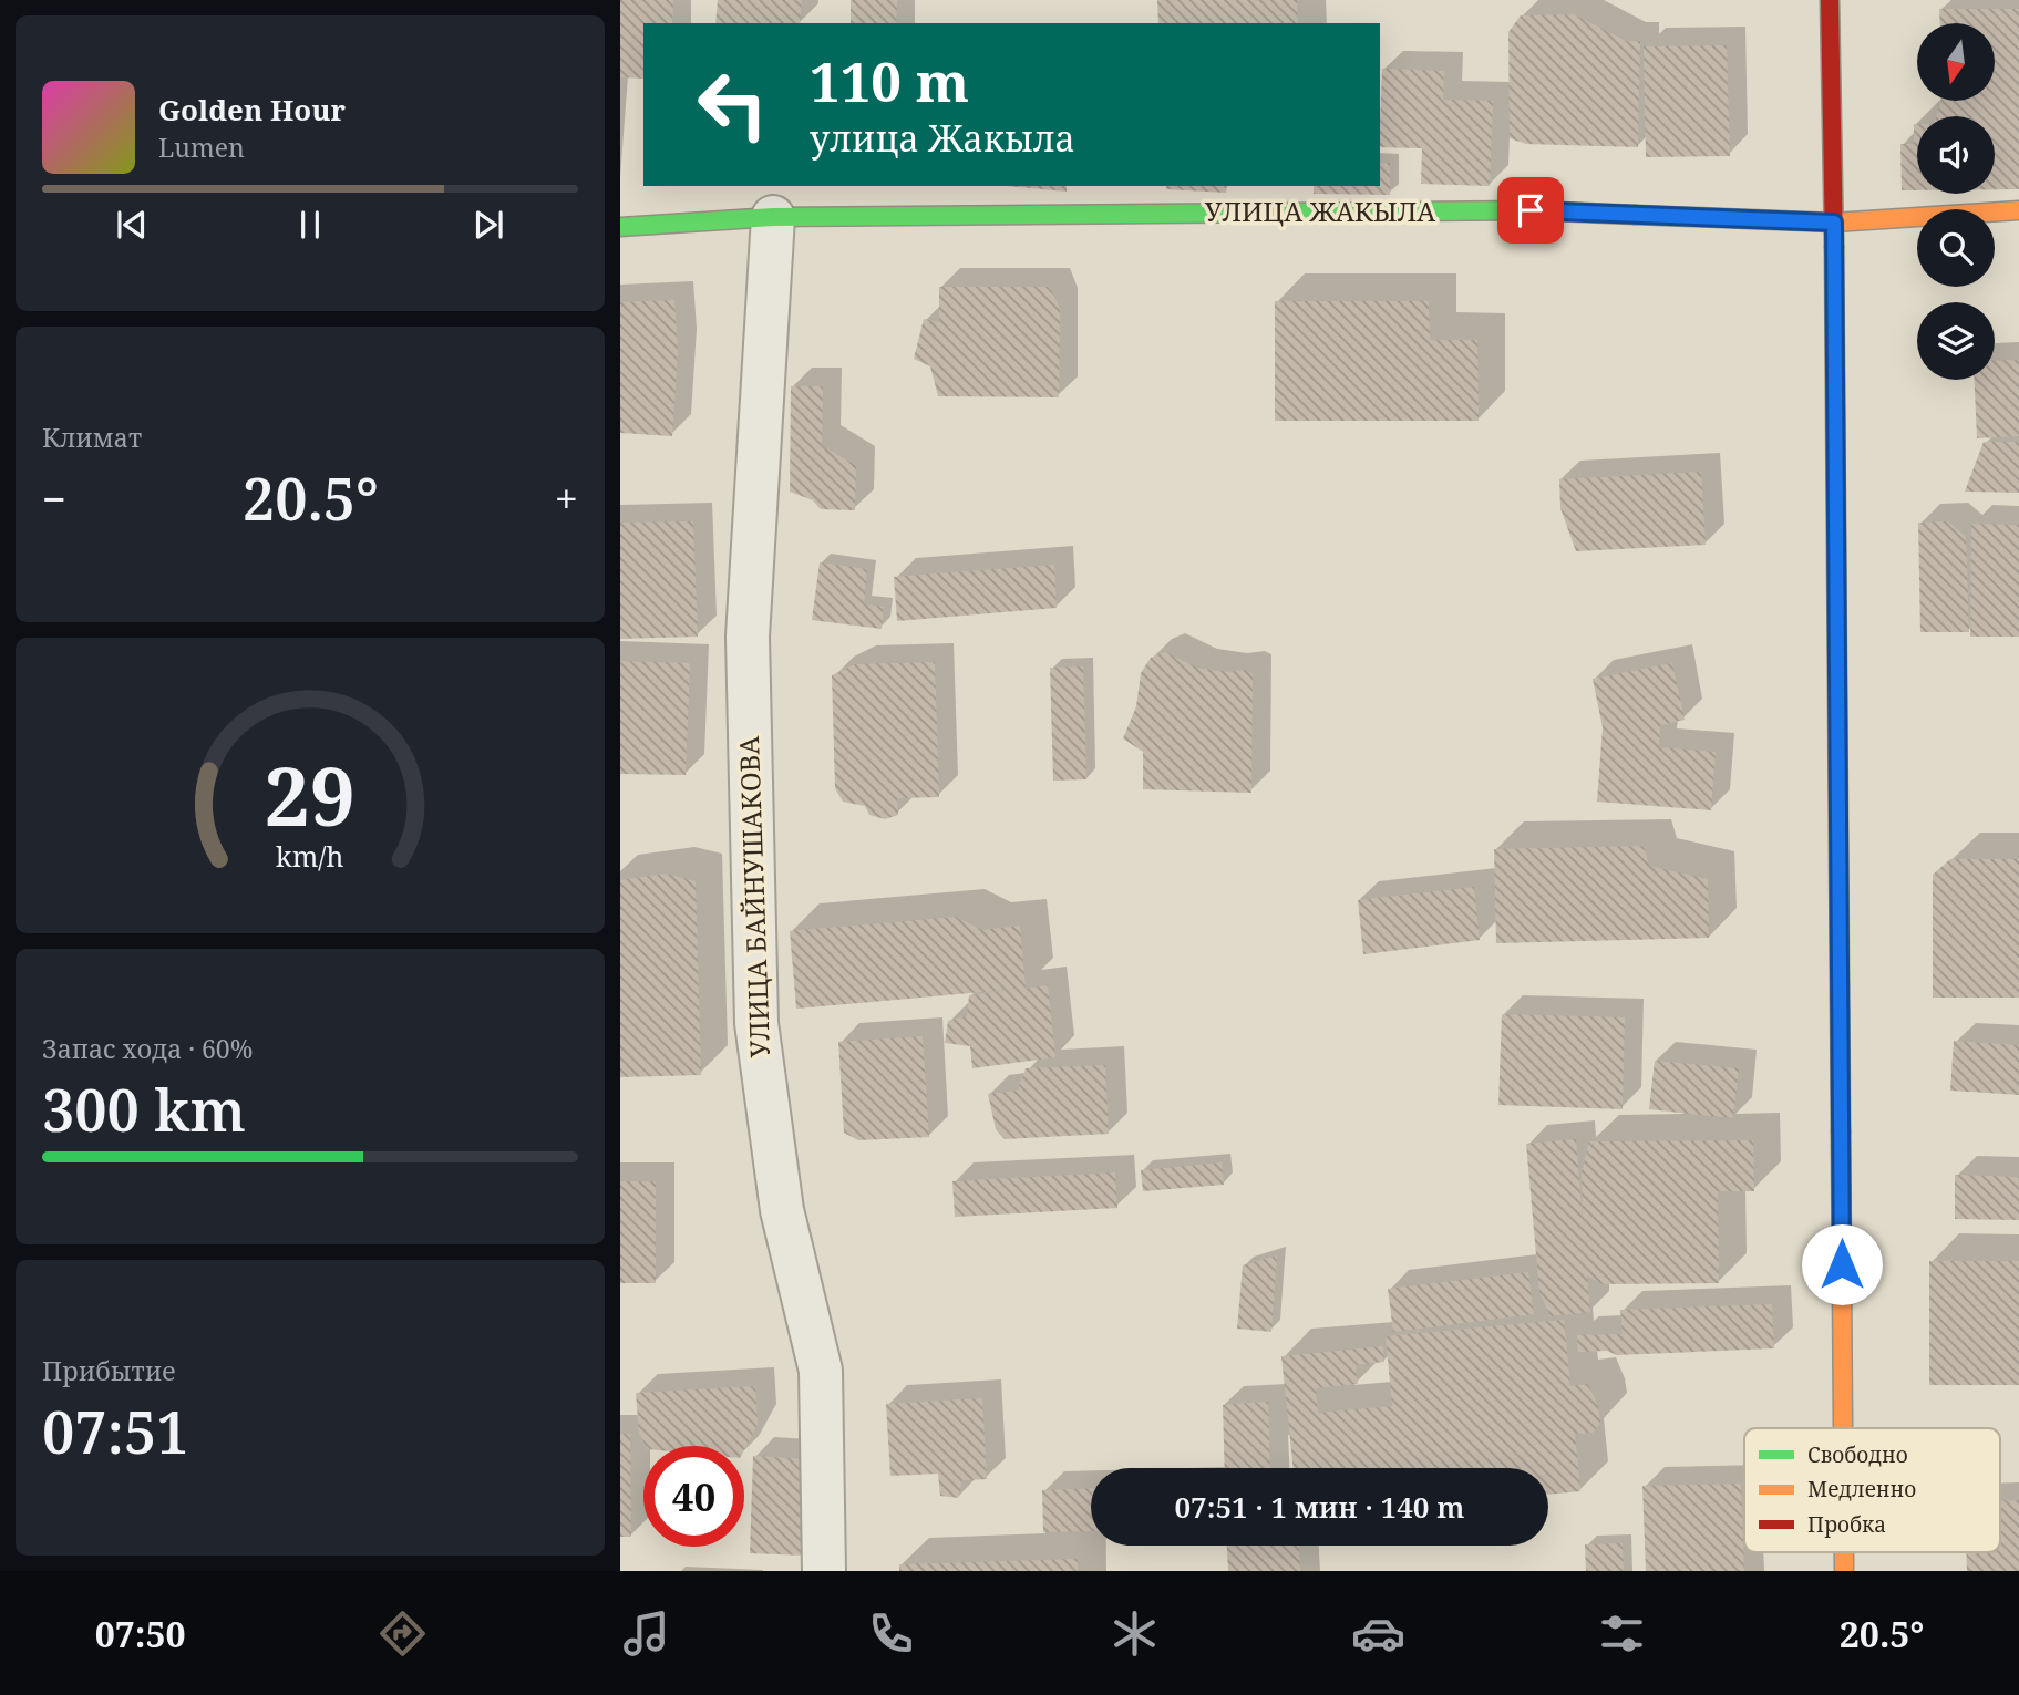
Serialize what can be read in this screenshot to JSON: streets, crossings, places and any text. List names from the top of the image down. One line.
{"streets":{"street":["УЛИЦА ЖАКЫЛА","УЛИЦА БАЙНУШАКОВА"]},"crossings":[["УЛИЦА ЖАКЫЛА","УЛИЦА БАЙНУШАКОВА"]],"legend":["Свободно","Медленно","Пробка"],"north":"bottom","page":{"turn":["110 m","улица Жакыла"],"song":["Golden Hour","Lumen"],"tile":["Климат",["Запас хода · 60%","300 km"],["Прибытие","07:51"]],"heat":["−","20.5°","+"],"limit":"40","trip":"07:51 · 1 мин · 140 m","tabs":["07:50","20.5°"],"gauge":["29","km/h"]}}
